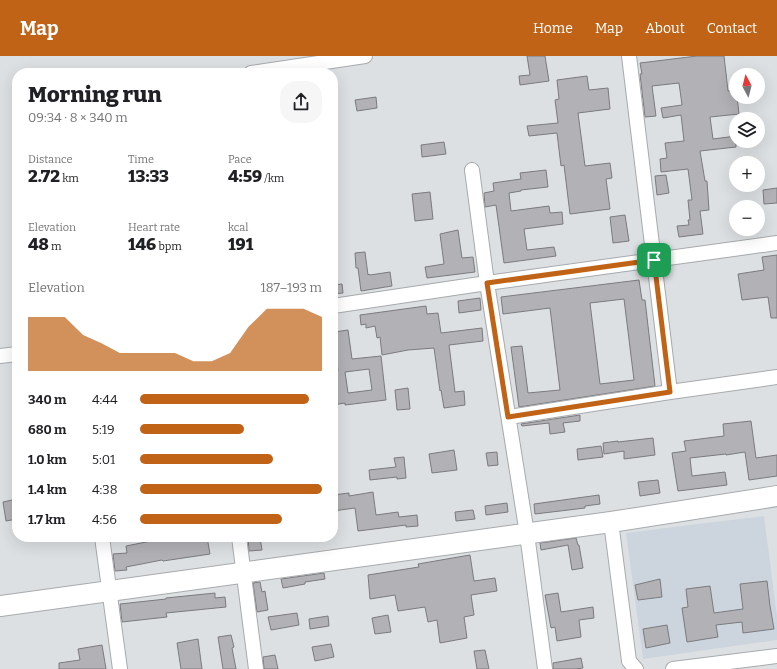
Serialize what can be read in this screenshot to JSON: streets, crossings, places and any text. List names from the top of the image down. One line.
{"north":"top","page":{"header":"Map","nav":["Home","Map","About","Contact"],"map_buttons":["+","−"],"heading":["Morning run","09:34 · 8 × 340 m"],"stats":[["Distance","2.72 km"],["Time","13:33"],["Pace","4:59 /km"],["Elevation","48 m"],["Heart rate","146 bpm"],["kcal","191"]],"chart":["Elevation","187–193 m"],"list":[{"name":"340 m","note":"4:44"},{"name":"680 m","note":"5:19"},{"name":"1.0 km","note":"5:01"},{"name":"1.4 km","note":"4:38"},{"name":"1.7 km","note":"4:56"}]}}
